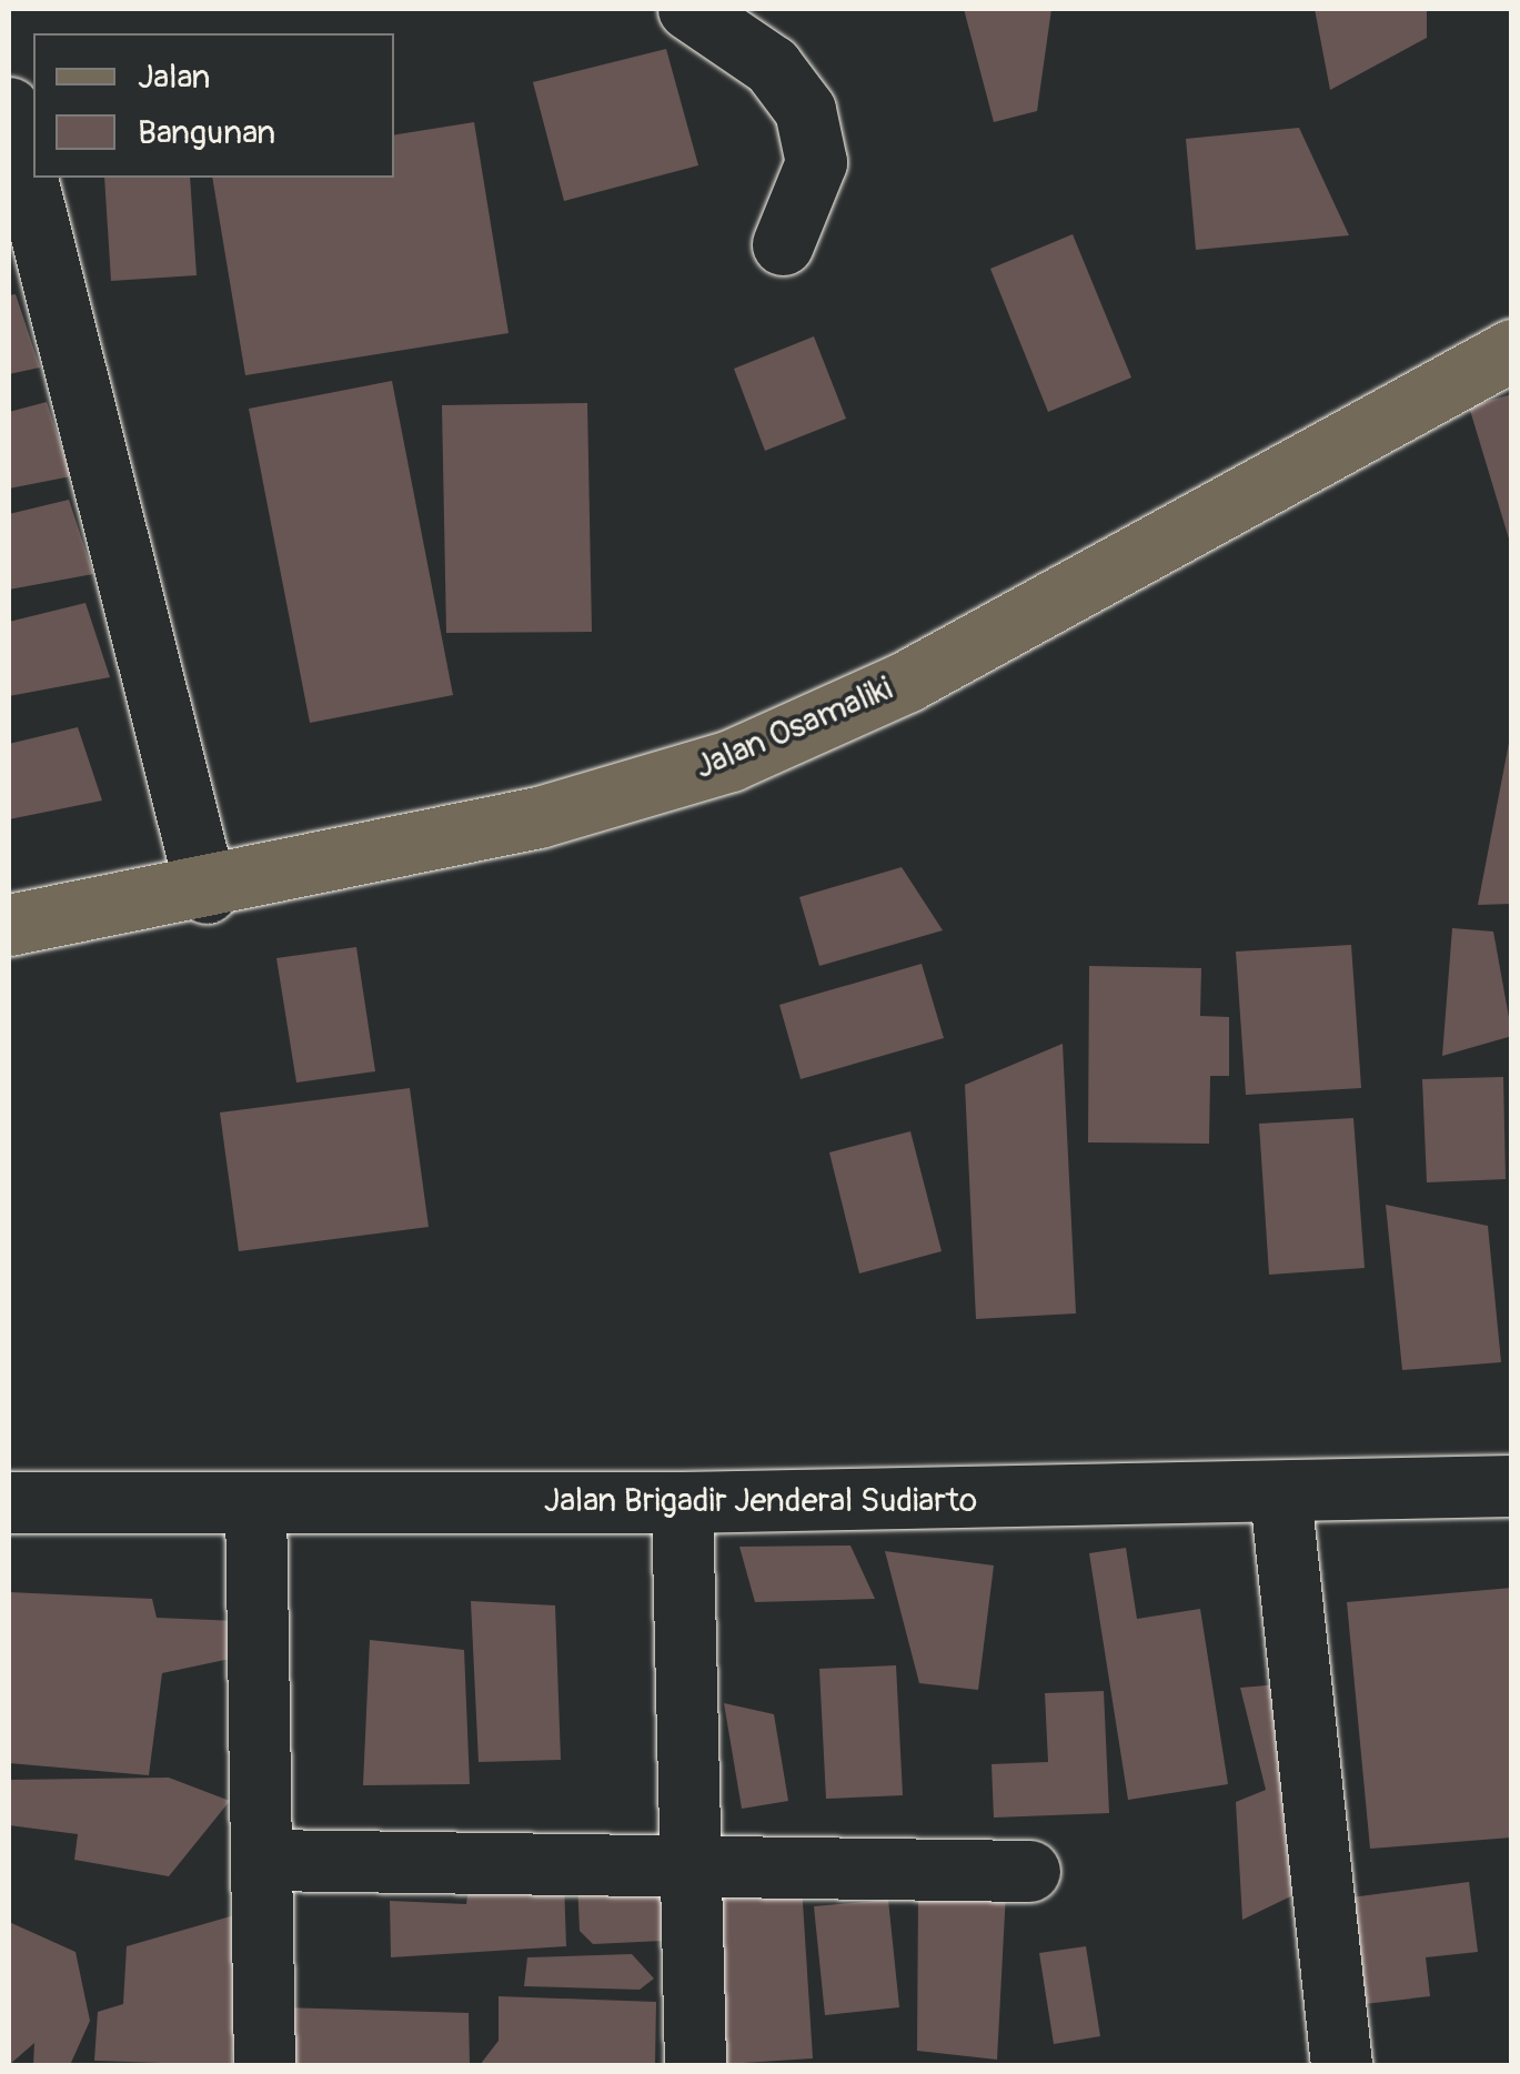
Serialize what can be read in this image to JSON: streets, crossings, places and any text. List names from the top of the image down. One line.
{"streets":{"main road":["Jalan Osamaliki"],"street":["Jalan Brigadir Jenderal Sudiarto"]},"legend":["Jalan","Bangunan"]}
